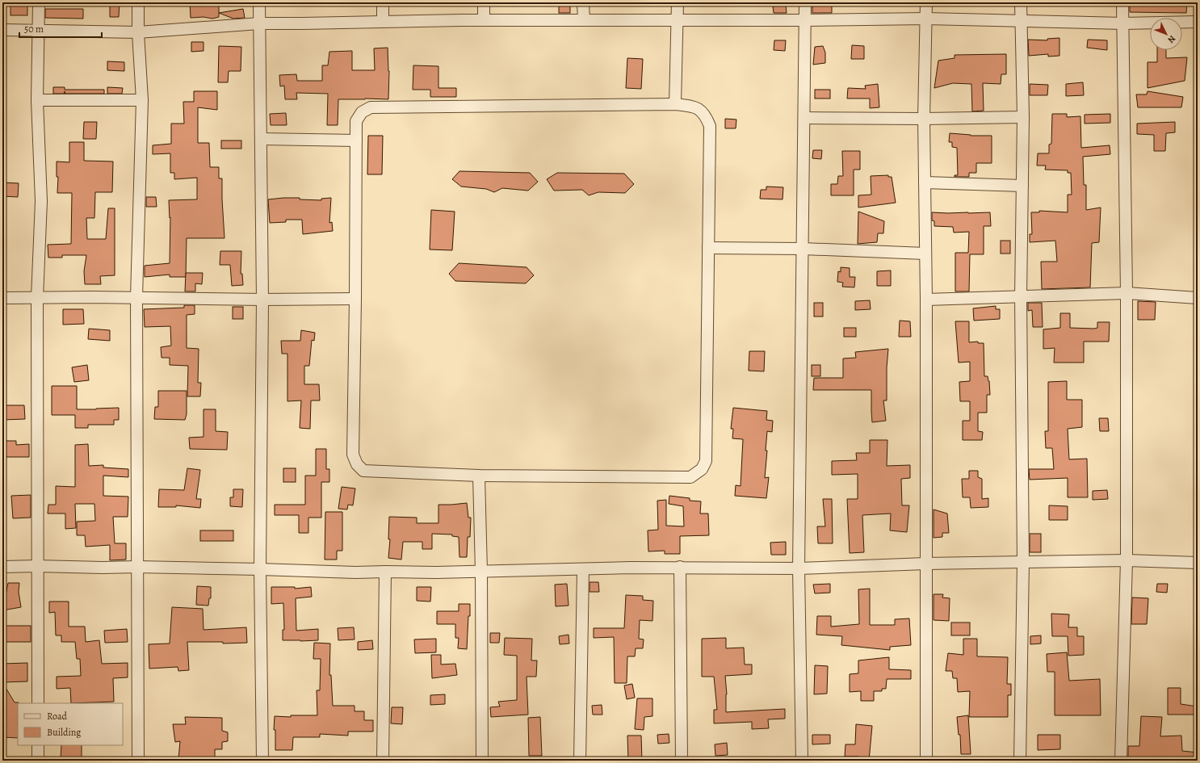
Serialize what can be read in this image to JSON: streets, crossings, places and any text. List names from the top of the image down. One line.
{"legend":["Road","Building"],"scale_bar":"50 m","north":"bottom right"}
